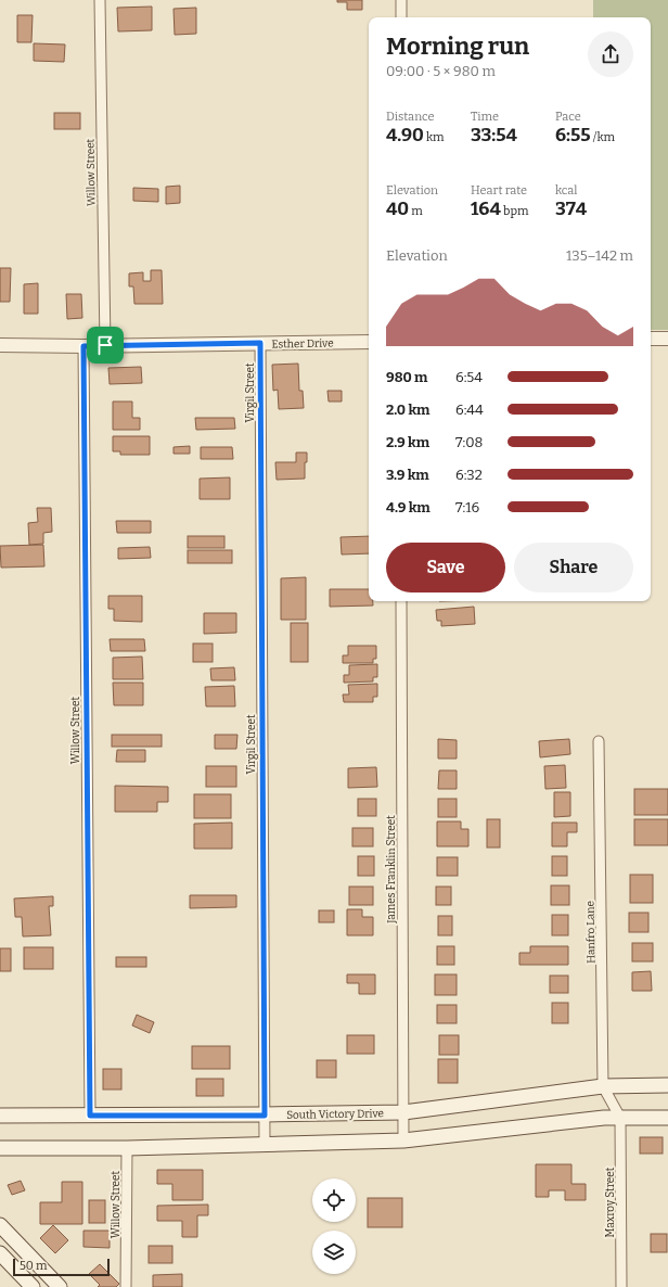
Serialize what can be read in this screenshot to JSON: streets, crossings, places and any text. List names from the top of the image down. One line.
{"streets":{"main road":["South Victory Drive"],"street":["Willow Street","Esther Drive","Virgil Street","James Franklin Street","Hanfro Lane","Maxroy Street"]},"crossings":[["Willow Street","Esther Drive"],["Willow Street","South Victory Drive"],["Esther Drive","Virgil Street"],["Virgil Street","South Victory Drive"],["James Franklin Street","South Victory Drive"],["Hanfro Lane","South Victory Drive"],["Hanfro Lane","Maxroy Street"]],"scale_bar":"50 m","page":{"heading":["Morning run","09:00 · 5 × 980 m"],"stats":[["Distance","4.90 km"],["Time","33:54"],["Pace","6:55 /km"],["Elevation","40 m"],["Heart rate","164 bpm"],["kcal","374"]],"chart":["Elevation","135–142 m"],"list":[{"name":"980 m","note":"6:54"},{"name":"2.0 km","note":"6:44"},{"name":"2.9 km","note":"7:08"},{"name":"3.9 km","note":"6:32"},{"name":"4.9 km","note":"7:16"}],"buttons":["Save","Share"],"scale":"50 m"}}
